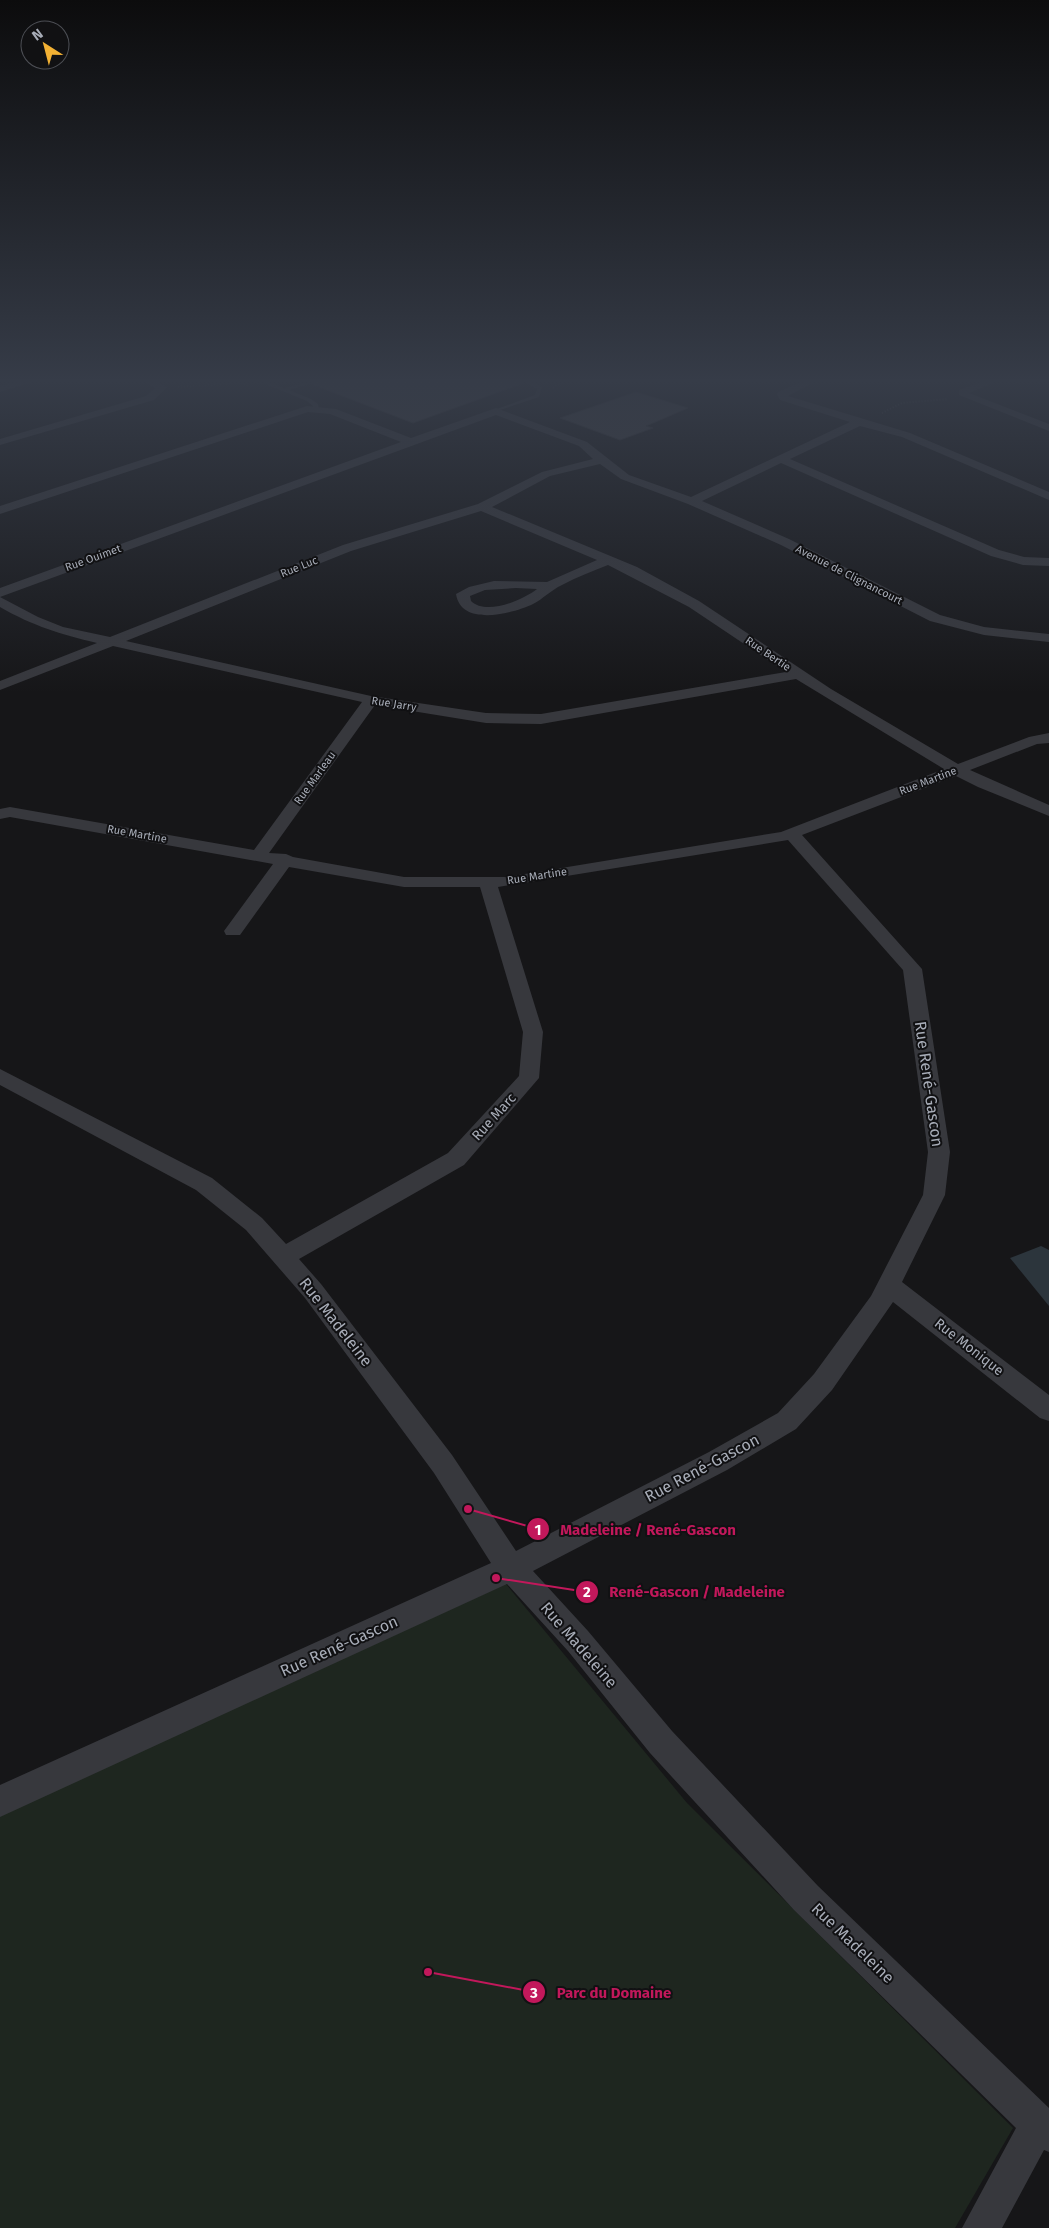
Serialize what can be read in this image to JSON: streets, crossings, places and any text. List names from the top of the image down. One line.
{"streets":{"street":["Rue Ouimet","Rue Luc","Avenue de Clignancourt","Rue Bertie","Rue Jarry","Rue Marleau","Rue Martine","Rue René-Gascon","Rue Marc","Rue Madeleine","Rue Monique"]},"crossings":[["Rue Luc","Rue Bertie"],["Rue Luc","Rue Jarry"],["Rue Bertie","Rue Jarry"],["Rue Bertie","Rue Martine"],["Rue Jarry","Rue Marleau"],["Rue Marleau","Rue Martine"],["Rue Martine","Rue René-Gascon"],["Rue Martine","Rue Marc"],["Rue René-Gascon","Rue Madeleine"],["Rue René-Gascon","Rue Monique"],["Rue Marc","Rue Madeleine"]],"places":["Madeleine / René-Gascon","René-Gascon / Madeleine","Parc du Domaine"],"north":"top left"}
